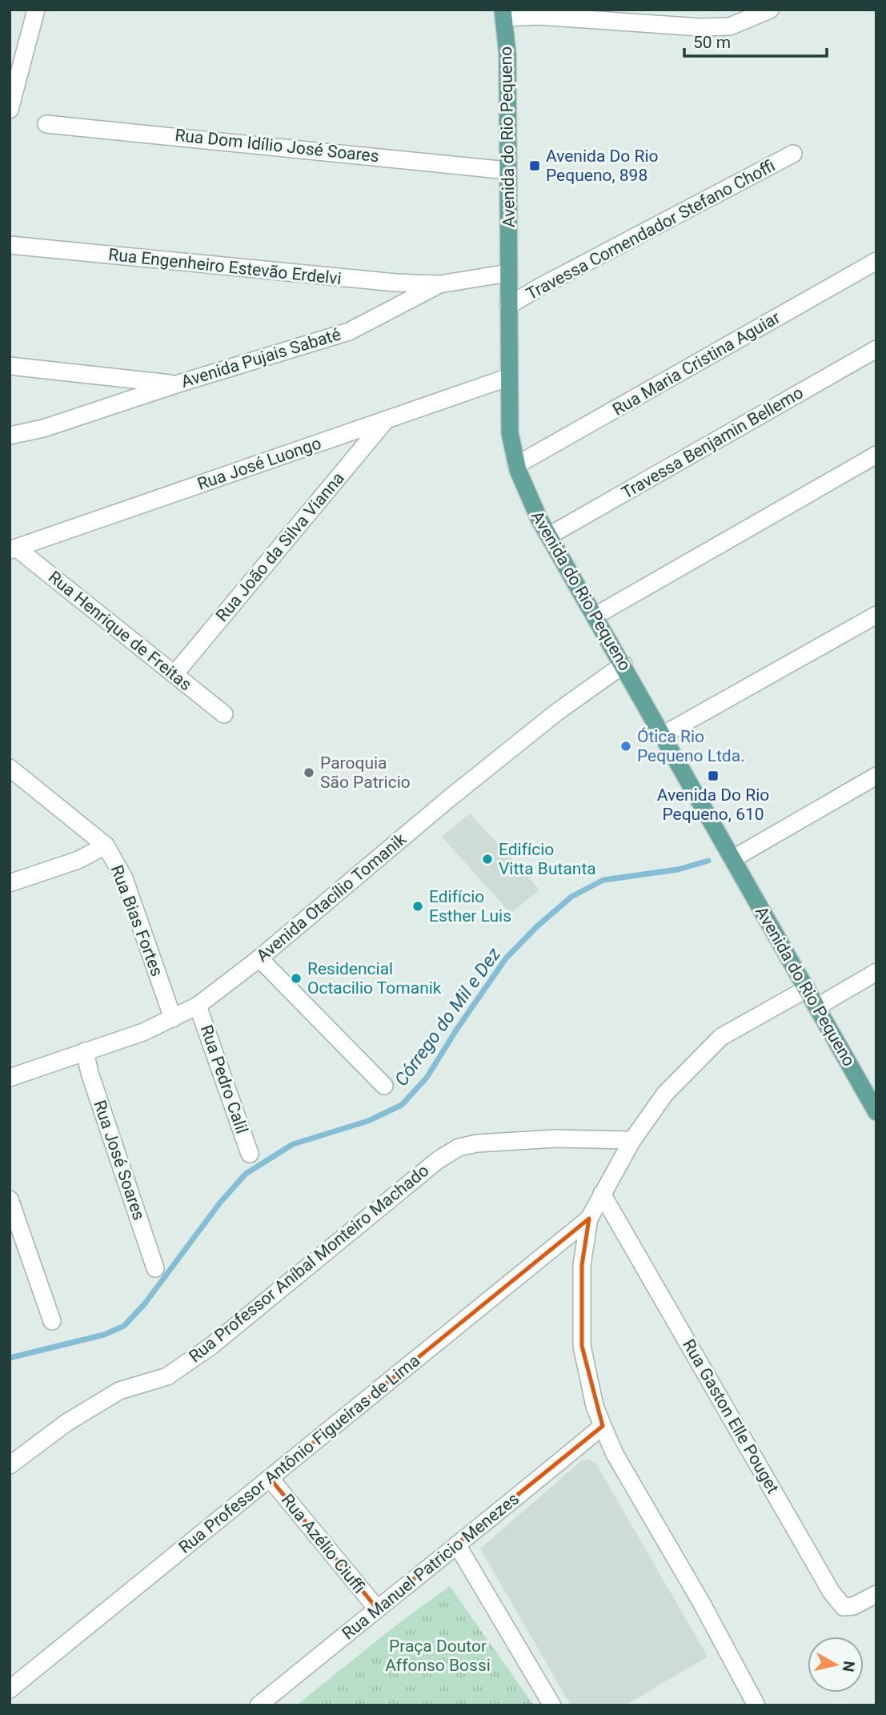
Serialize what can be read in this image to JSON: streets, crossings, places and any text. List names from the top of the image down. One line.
{"streets":{"main road":["Avenida do Rio Pequeno"],"street":["Rua Dom Idílio José Soares","Travessa Comendador Stefano Choffi","Rua Engenheiro Estevão Erdelvi","Avenida Pujais Sabaté","Rua Maria Cristina Aguiar","Travessa Benjamin Bellemo","Rua José Luongo","Rua João da Silva Vianna","Rua Henrique de Freitas","Avenida Otacílio Tomanik","Rua Bias Fortes","Rua Pedro Calil","Rua José Soares","Rua Professor Aníbal Monteiro Machado","Rua Gaston Elle Pouget","Rua Professor Antônio Figueiras de Lima","Rua Azélio Ciuffi","Rua Manuel Patricio Menezes"]},"crossings":[["Avenida do Rio Pequeno","Rua Dom Idílio José Soares"],["Avenida do Rio Pequeno","Travessa Comendador Stefano Choffi"],["Avenida do Rio Pequeno","Avenida Pujais Sabaté"],["Avenida do Rio Pequeno","Rua Maria Cristina Aguiar"],["Avenida do Rio Pequeno","Travessa Benjamin Bellemo"],["Avenida do Rio Pequeno","Rua José Luongo"],["Avenida do Rio Pequeno","Avenida Otacílio Tomanik"],["Rua Engenheiro Estevão Erdelvi","Avenida Pujais Sabaté"],["Rua José Luongo","Rua João da Silva Vianna"],["Rua José Luongo","Rua Henrique de Freitas"],["Rua João da Silva Vianna","Rua Henrique de Freitas"],["Avenida Otacílio Tomanik","Rua Bias Fortes"],["Avenida Otacílio Tomanik","Rua Pedro Calil"],["Avenida Otacílio Tomanik","Rua José Soares"],["Rua Professor Antônio Figueiras de Lima","Rua Azélio Ciuffi"],["Rua Azélio Ciuffi","Rua Manuel Patricio Menezes"]],"water":["Córrego do Mil e Dez"],"parks":["Praça Doutor Affonso Bossi"],"places":{"transit":["Avenida Do Rio Pequeno, 898","Avenida Do Rio Pequeno, 610"],"other":["Ótica Rio Pequeno Ltda.","Paroquia São Patricio","Edifício Vitta Butanta","Edifício Esther Luis","Residencial Octacilio Tomanik"]},"scale_bar":"50 m","north":"right"}
